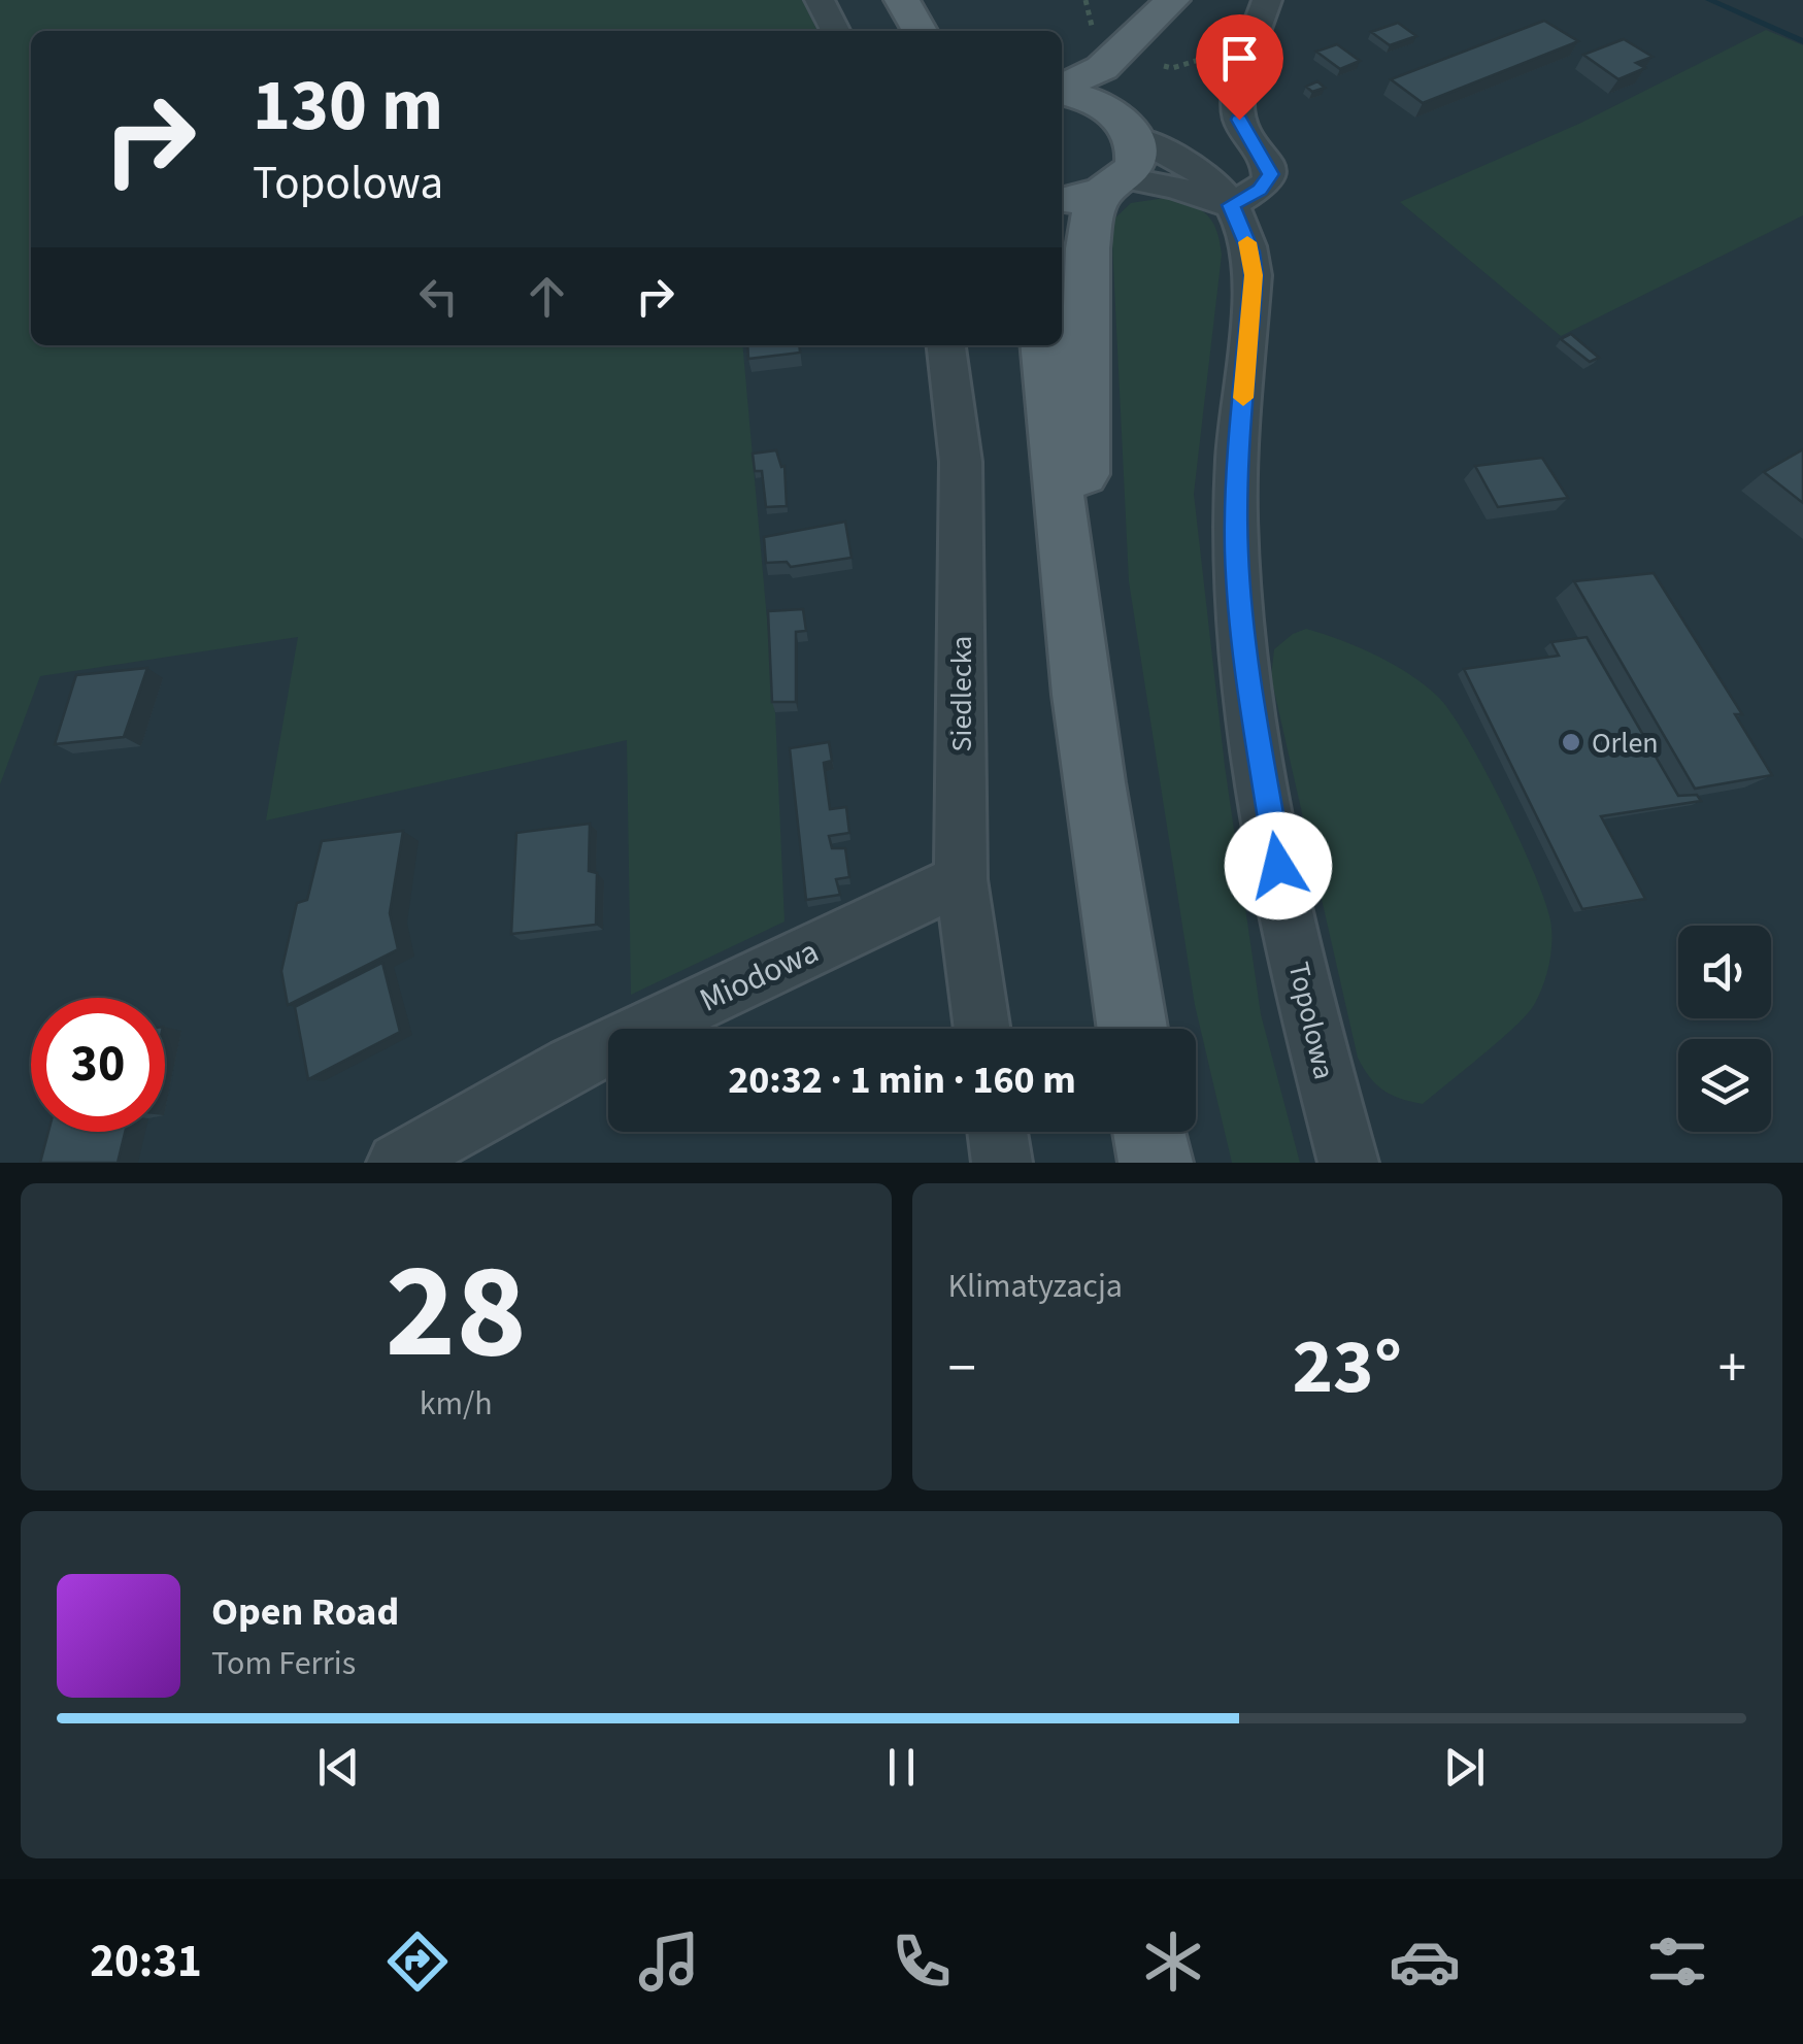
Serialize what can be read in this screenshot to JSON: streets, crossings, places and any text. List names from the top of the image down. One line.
{"streets":{"street":["Siedlecka","Miodowa","Topolowa"]},"crossings":[["Siedlecka","Miodowa"]],"places":["Orlen"],"page":{"turn":["130 m","Topolowa"],"limit":"30","trip":"20:32 · 1 min · 160 m","tile":[["28","km/h"],"Klimatyzacja"],"heat":["−","23°","+"],"song":["Open Road","Tom Ferris"],"tabs":"20:31"}}
